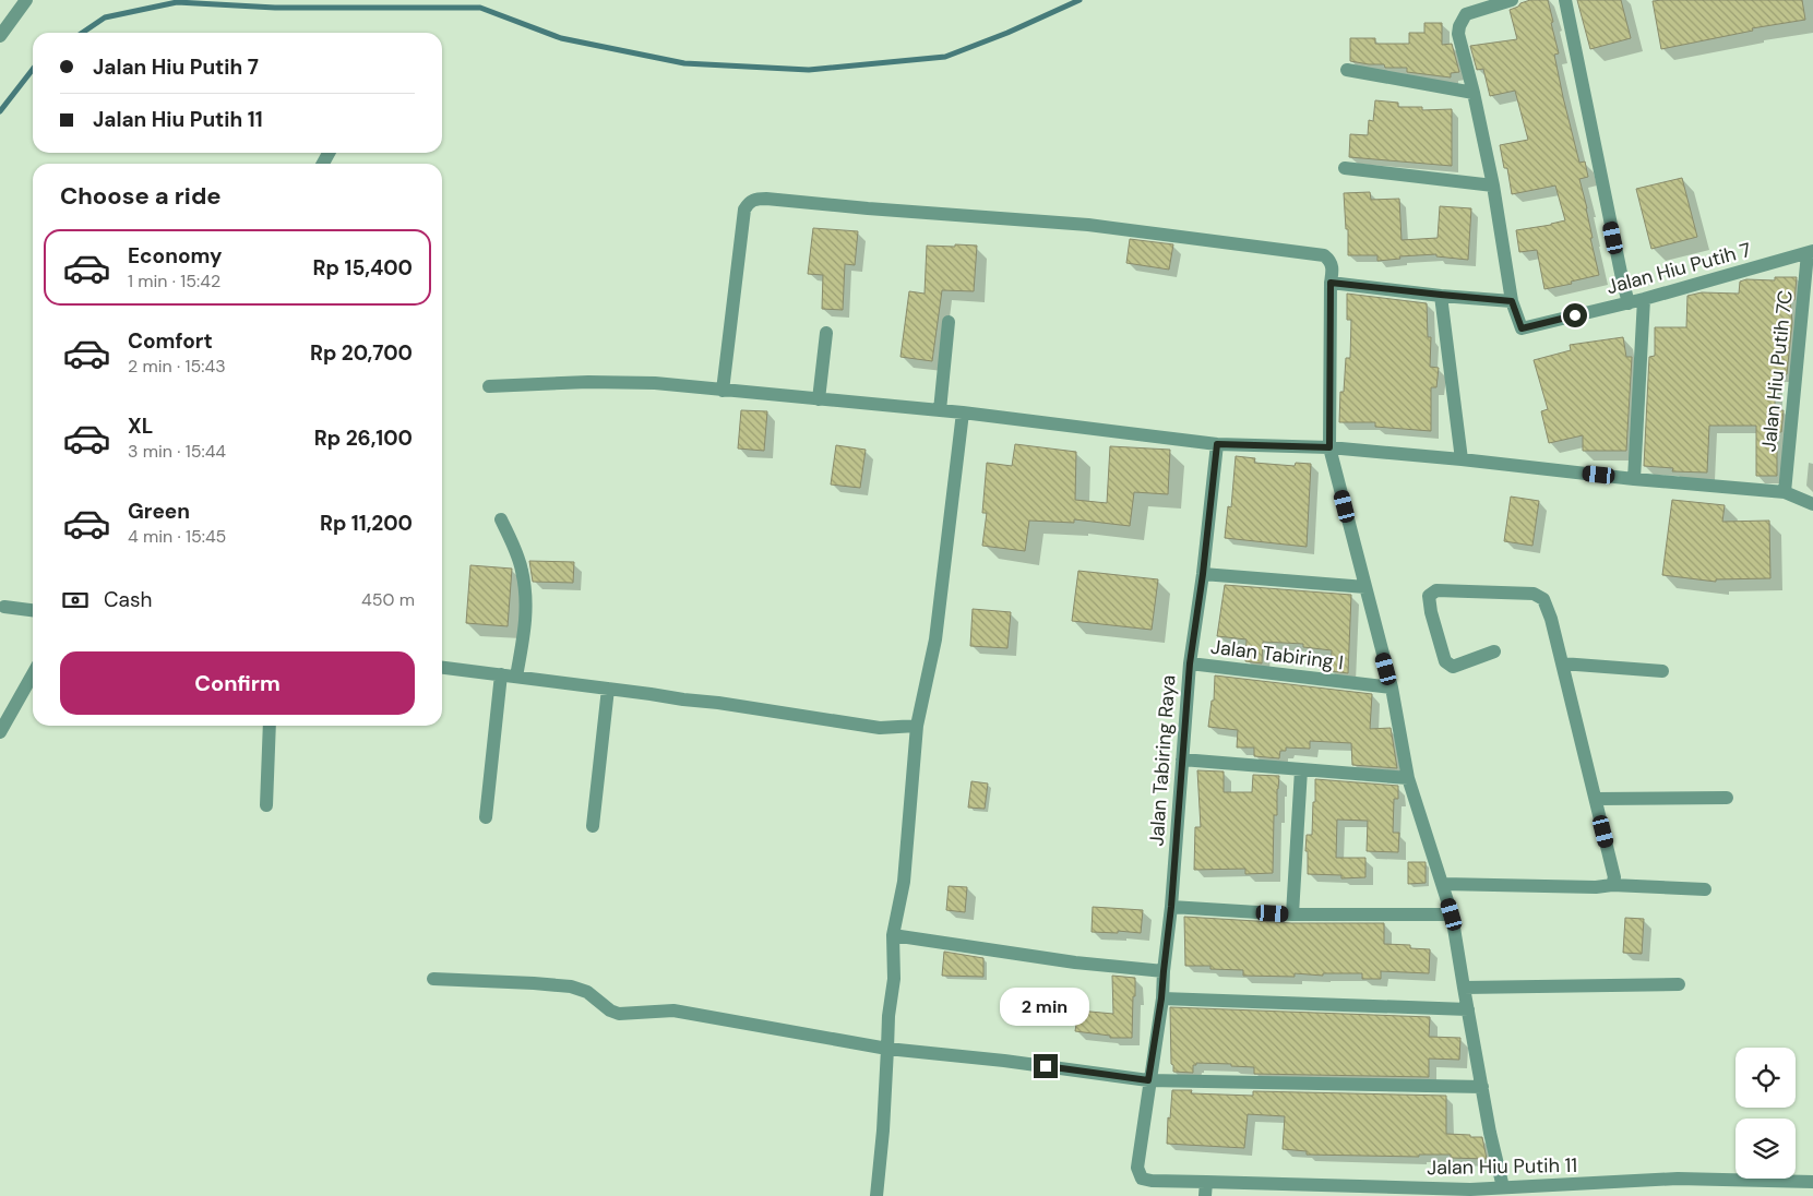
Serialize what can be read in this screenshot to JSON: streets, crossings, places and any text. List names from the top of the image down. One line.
{"streets":{"street":["Jalan Hiu Putih 7","Jalan Hiu Putih 7C","Jalan Tabiring I","Jalan Tabiring Raya","Jalan Hiu Putih 11"]},"crossings":[["Jalan Hiu Putih 7","Jalan Hiu Putih 7C"],["Jalan Tabiring I","Jalan Tabiring Raya"],["Jalan Tabiring Raya","Jalan Hiu Putih 11"]],"page":{"banner":["Jalan Hiu Putih 7","Jalan Hiu Putih 11"],"heading":"Choose a ride","list":[{"name":"Economy","note":"1 min · 15:42","value":"Rp 15,400"},{"name":"Comfort","note":"2 min · 15:43","value":"Rp 20,700"},{"name":"XL","note":"3 min · 15:44","value":"Rp 26,100"},{"name":"Green","note":"4 min · 15:45","value":"Rp 11,200"}],"pay":["Cash","450 m"],"buttons":"Confirm","bubble":"2 min"}}
